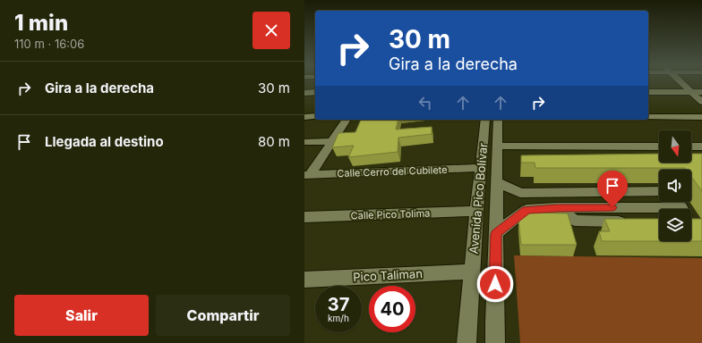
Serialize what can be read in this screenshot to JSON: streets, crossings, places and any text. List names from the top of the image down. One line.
{"streets":{"street":["Calle Cerro del Cubilete","Avenida Pico Bolívar","Calle Pico Tolima","Pico Taliman"]},"crossings":[["Calle Cerro del Cubilete","Avenida Pico Bolívar"],["Avenida Pico Bolívar","Calle Pico Tolima"],["Avenida Pico Bolívar","Pico Taliman"]],"north":"bottom","page":{"heading":["1 min","110 m · 16:06"],"turn":["30 m","Gira a la derecha"],"list":[{"name":"Gira a la derecha","value":"30 m"},{"name":"Llegada al destino","value":"80 m"}],"speed":"37 km/h","limit":"40","buttons":["Salir","Compartir"]}}
